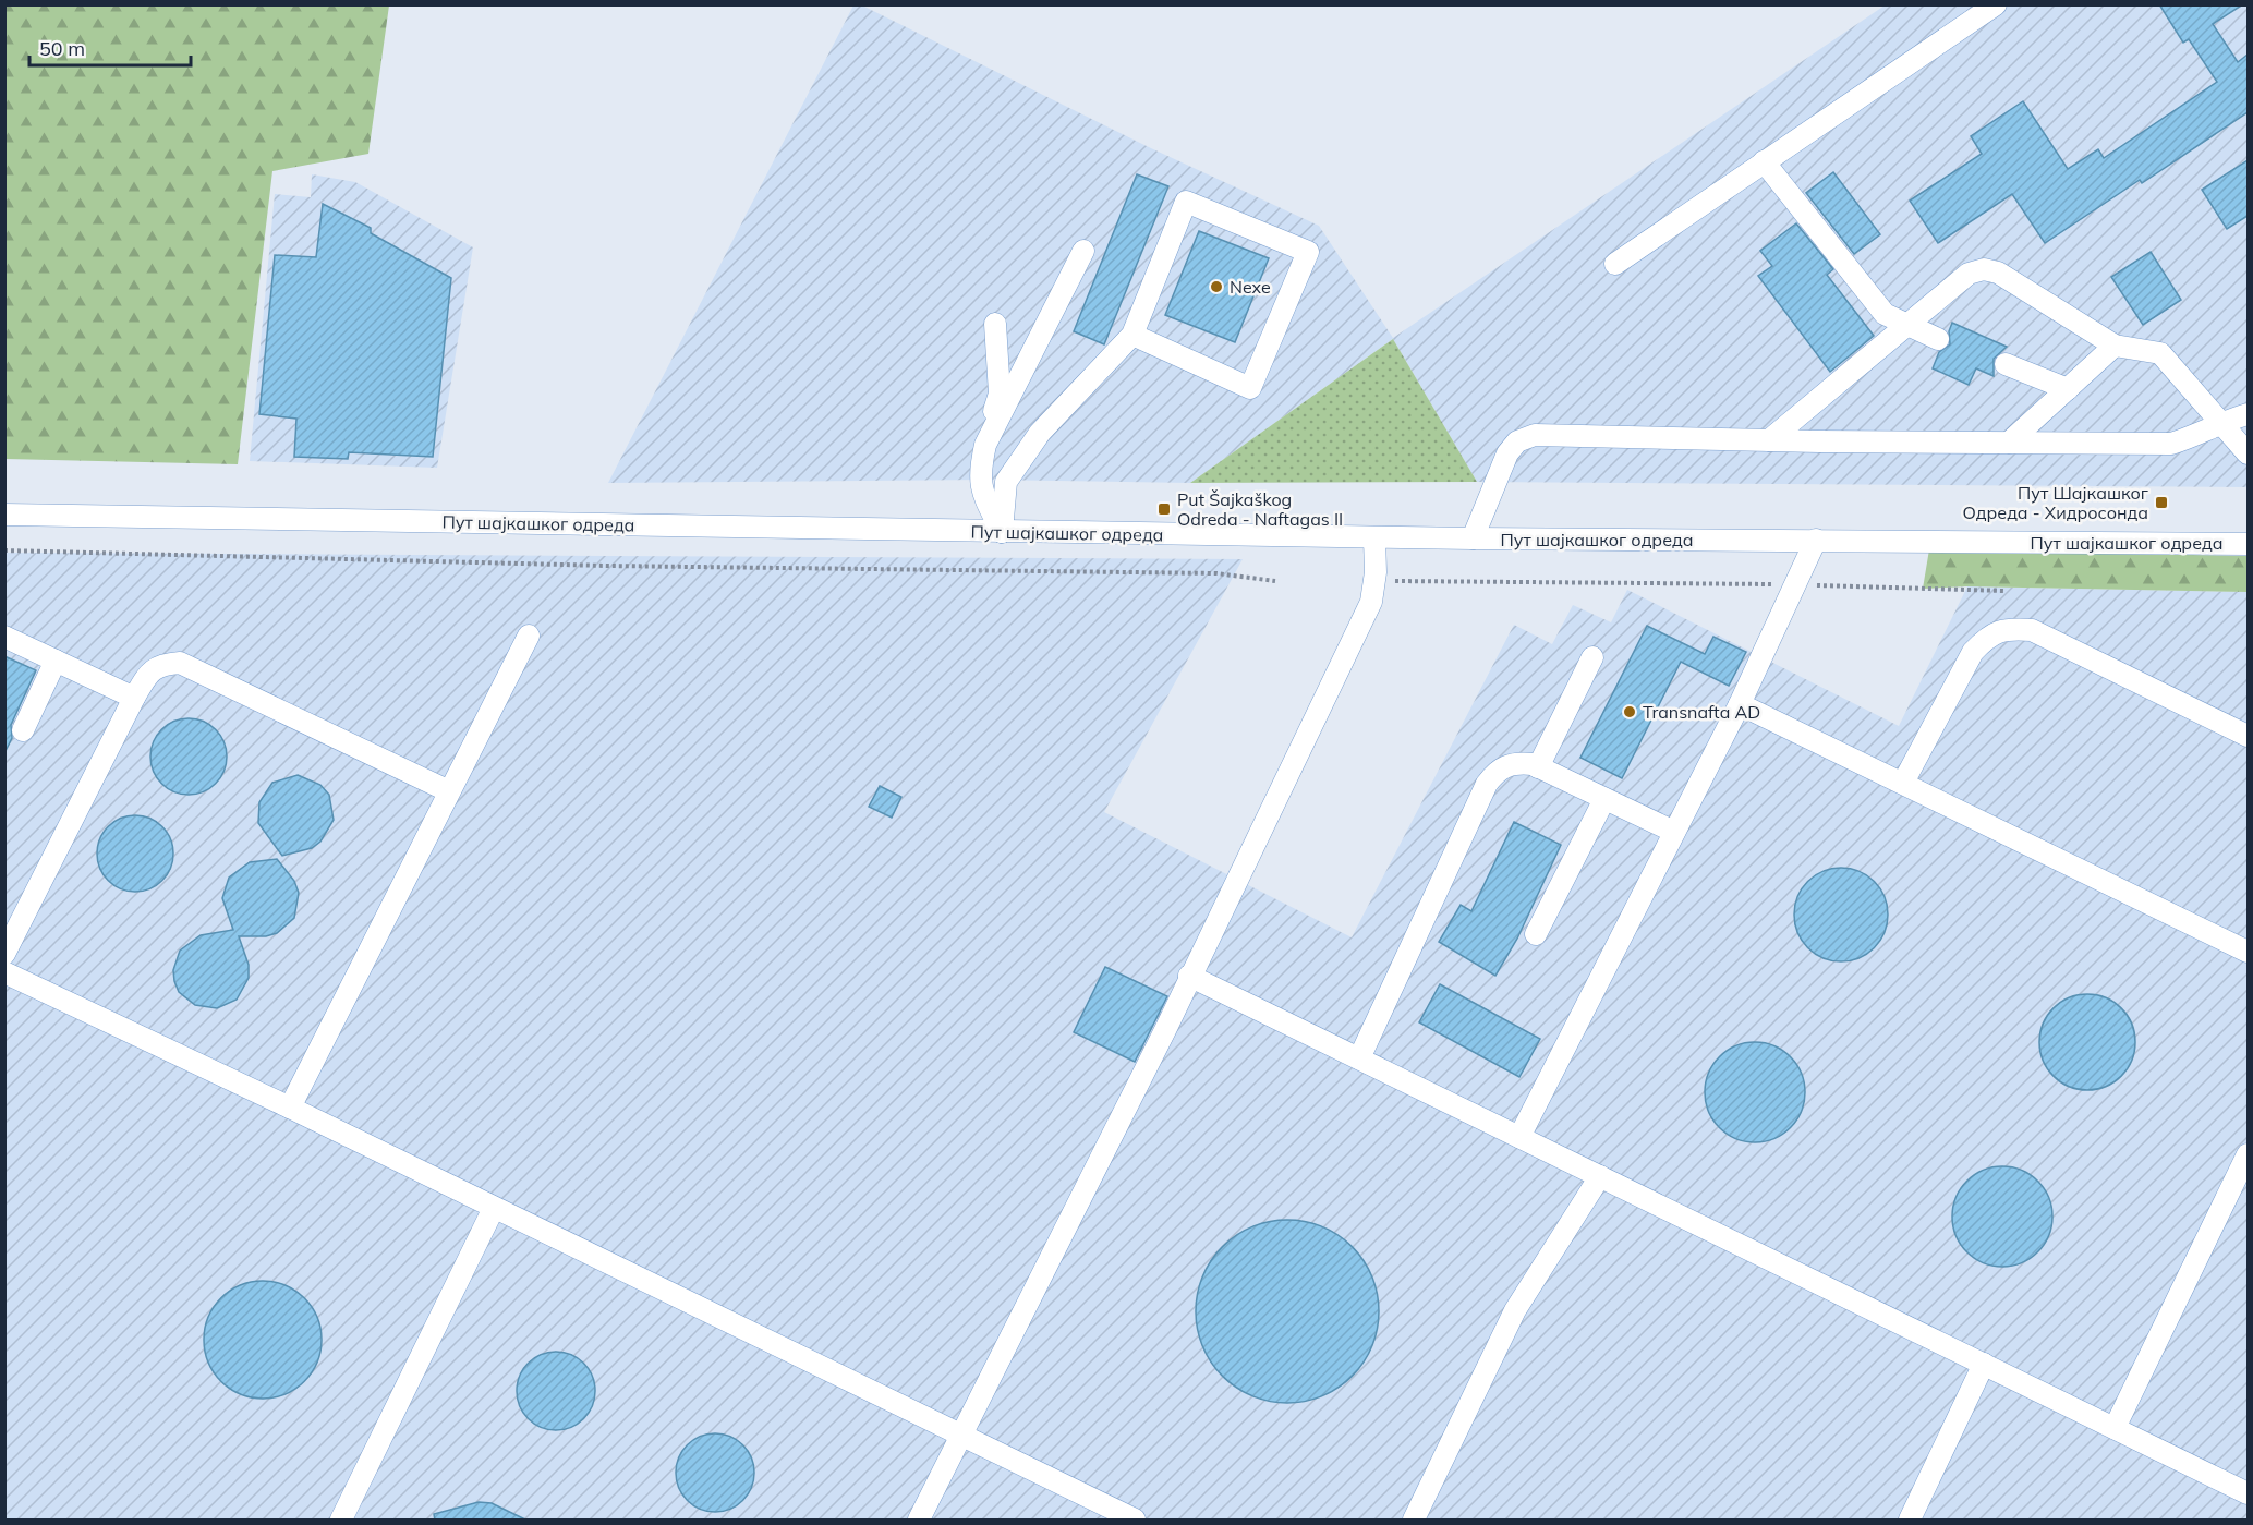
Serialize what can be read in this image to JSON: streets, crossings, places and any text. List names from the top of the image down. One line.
{"streets":{"street":["Пут шајкашког одреда"]},"places":{"other":["Nexe","Transnafta AD"],"transit":["Пут Шајкашког Одреда - Хидросонда","Put Šajkaškog Odreda - Naftagas II"]},"scale_bar":"50 m"}
